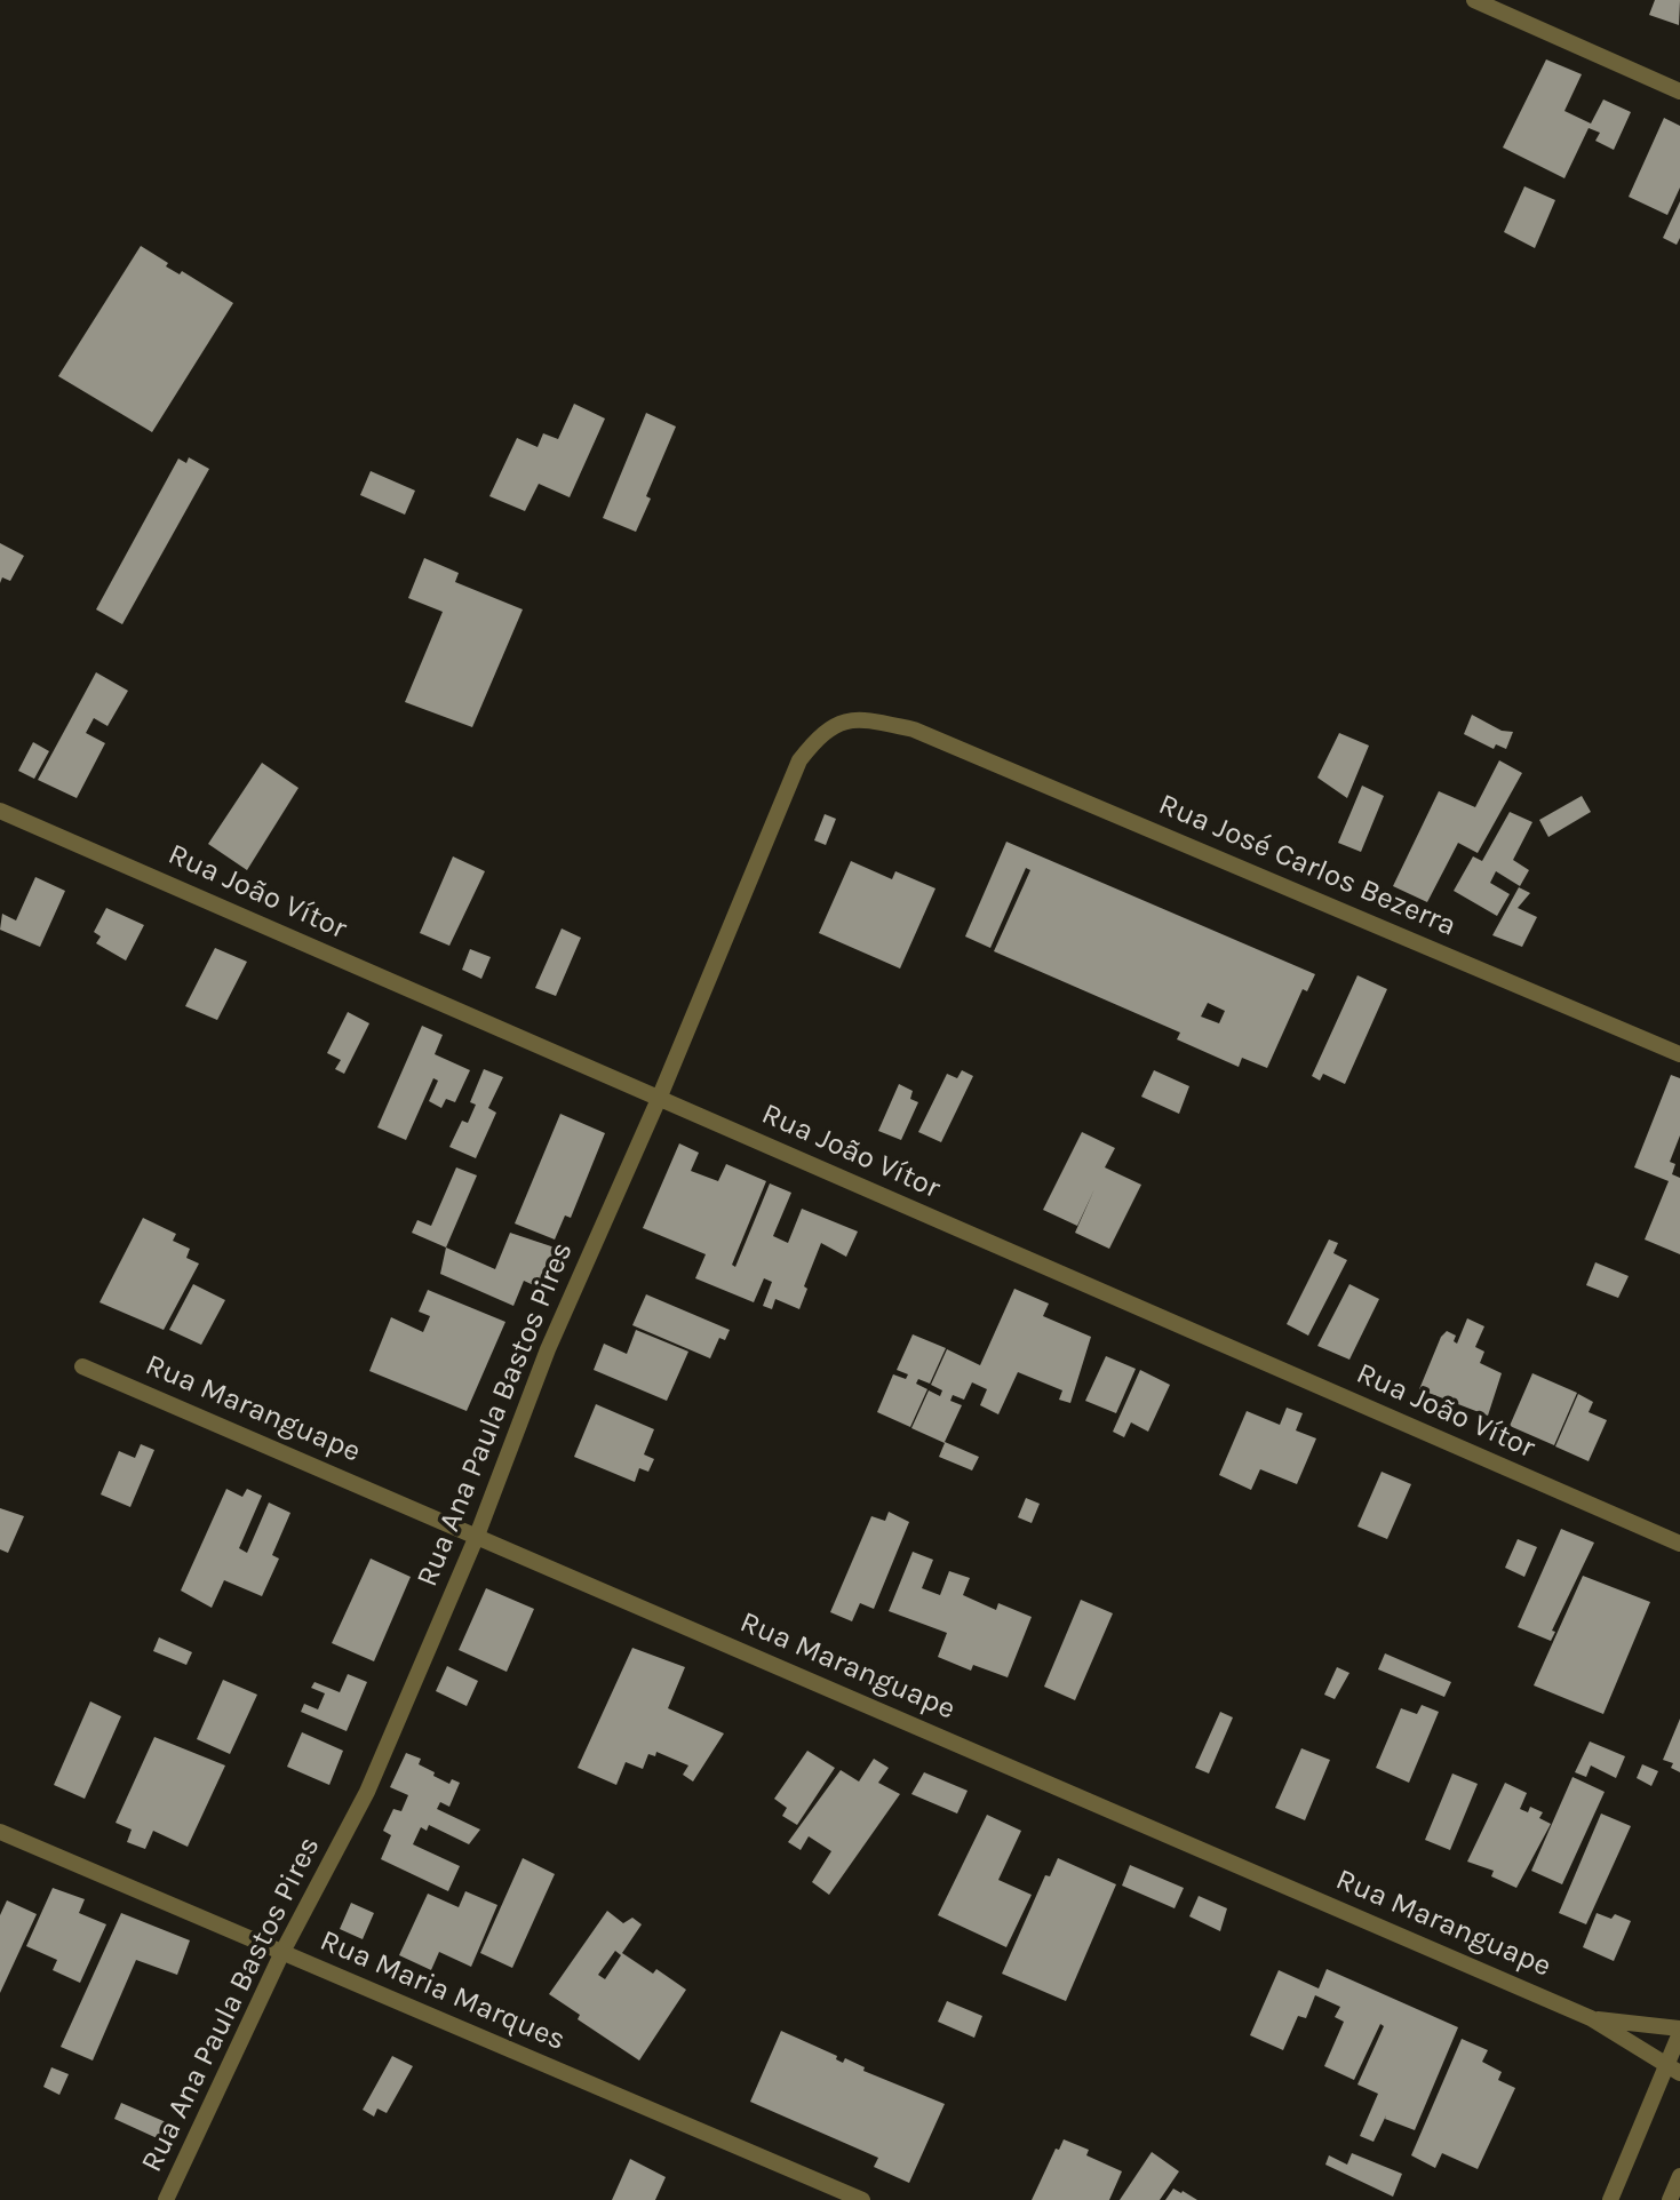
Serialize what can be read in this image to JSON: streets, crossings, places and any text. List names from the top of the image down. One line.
{"streets":{"street":["Rua José Carlos Bezerra","Rua João Vítor","Rua Maranguape","Rua Ana Paula Bastos Pires","Rua Maria Marques"]},"crossings":[["Rua José Carlos Bezerra","Rua Ana Paula Bastos Pires"],["Rua João Vítor","Rua Ana Paula Bastos Pires"],["Rua Maranguape","Rua Ana Paula Bastos Pires"],["Rua Ana Paula Bastos Pires","Rua Maria Marques"]]}
